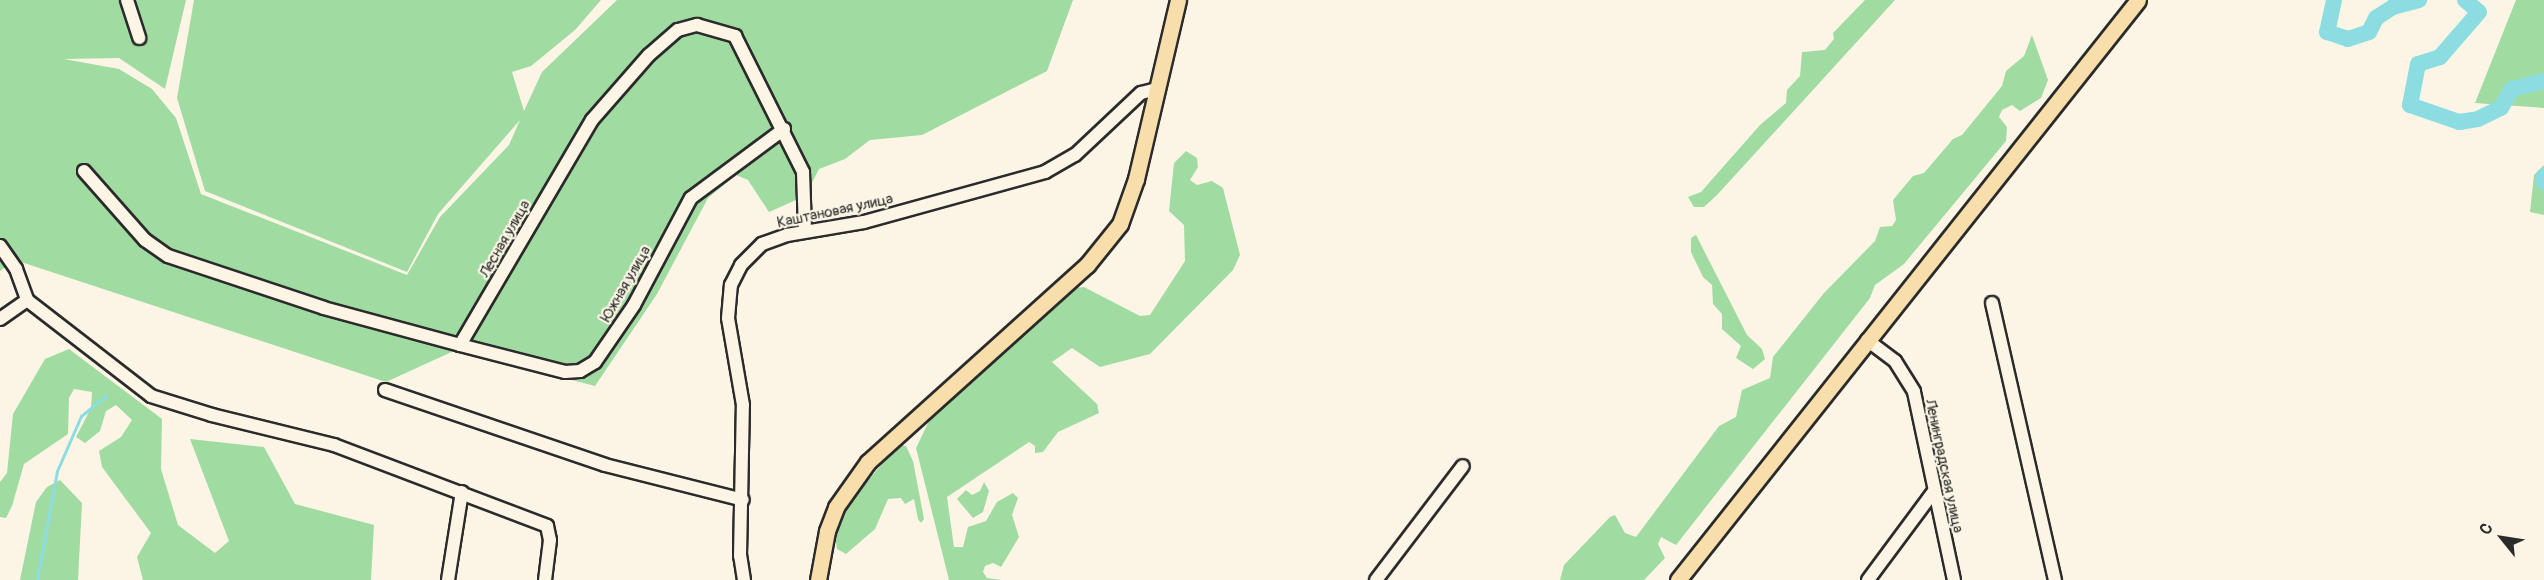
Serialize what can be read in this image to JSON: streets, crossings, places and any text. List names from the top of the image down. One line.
{"streets":{"street":["Каштановая улица","Лесная улица","Южная улица","Ленинградская улица"]},"crossings":[["Каштановая улица","Лесная улица"],["Лесная улица","Южная улица"]],"north":"top left"}
